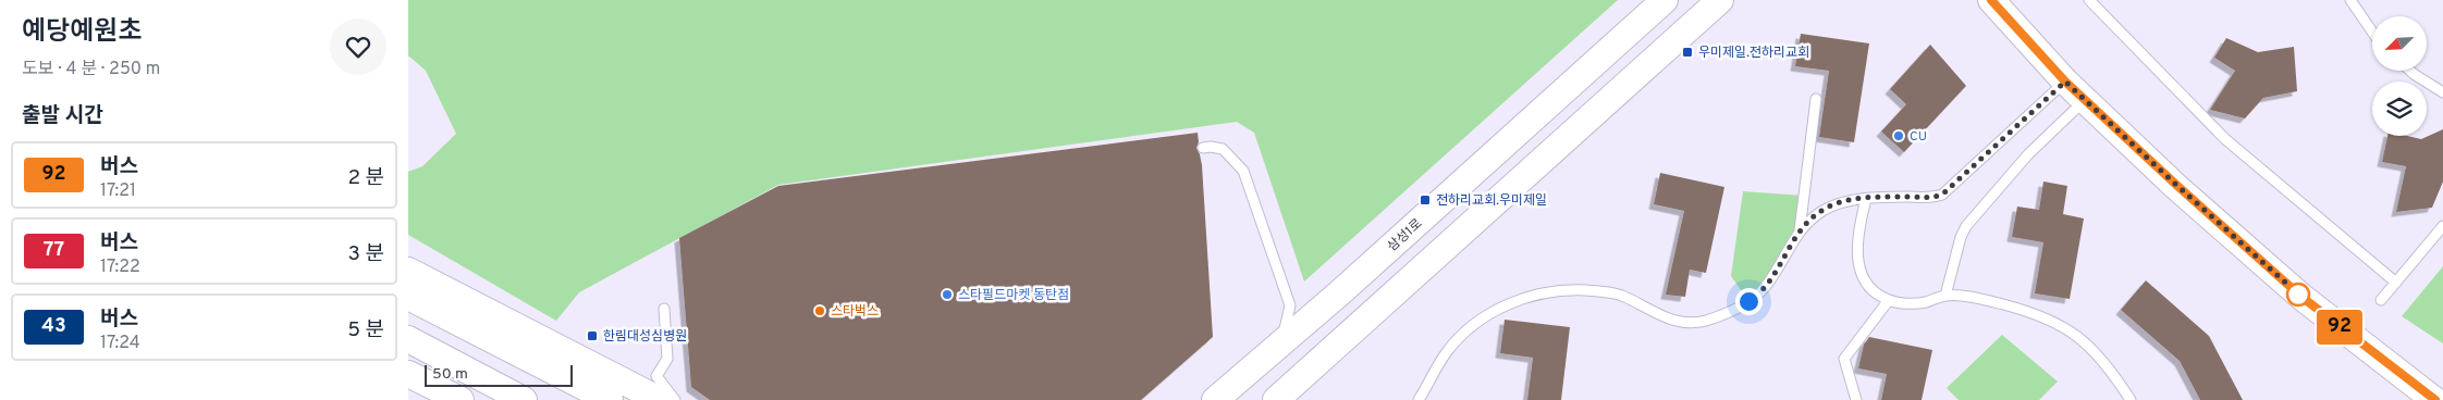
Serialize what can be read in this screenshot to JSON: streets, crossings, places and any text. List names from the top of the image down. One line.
{"streets":{"street":["삼성1로"]},"places":{"transit":["우미제일.전하리교회","전하리교회.우미제일","한림대성심병원"],"other":["CU","스타필드마켓 동탄점","스타벅스"]},"lines":["bus line 92"],"scale_bar":"50 m","north":"bottom left","page":{"heading":[["예당예원초","도보 · 4 분 · 250 m"],"출발 시간"],"on_map":"92","list":[{"mark":"92","name":"버스","note":"17:21","value":"2 분"},{"mark":"77","name":"버스","note":"17:22","value":"3 분"},{"mark":"43","name":"버스","note":"17:24","value":"5 분"}],"scale":"50 m"}}
